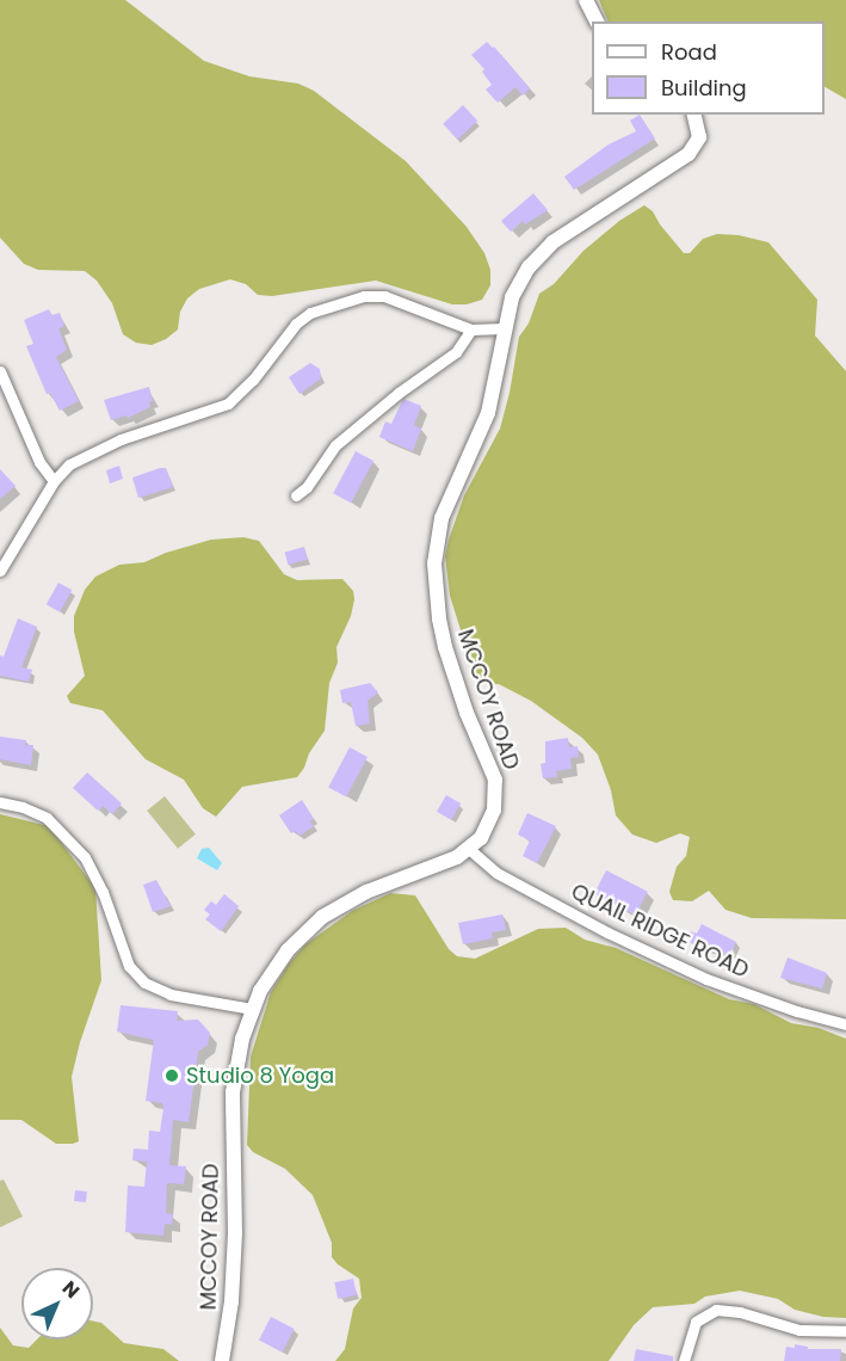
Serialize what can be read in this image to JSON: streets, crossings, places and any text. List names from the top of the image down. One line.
{"streets":{"street":["MCCOY ROAD","QUAIL RIDGE ROAD"]},"crossings":[["MCCOY ROAD","QUAIL RIDGE ROAD"]],"places":["Studio 8 Yoga"],"legend":["Road","Building"],"north":"top right"}
